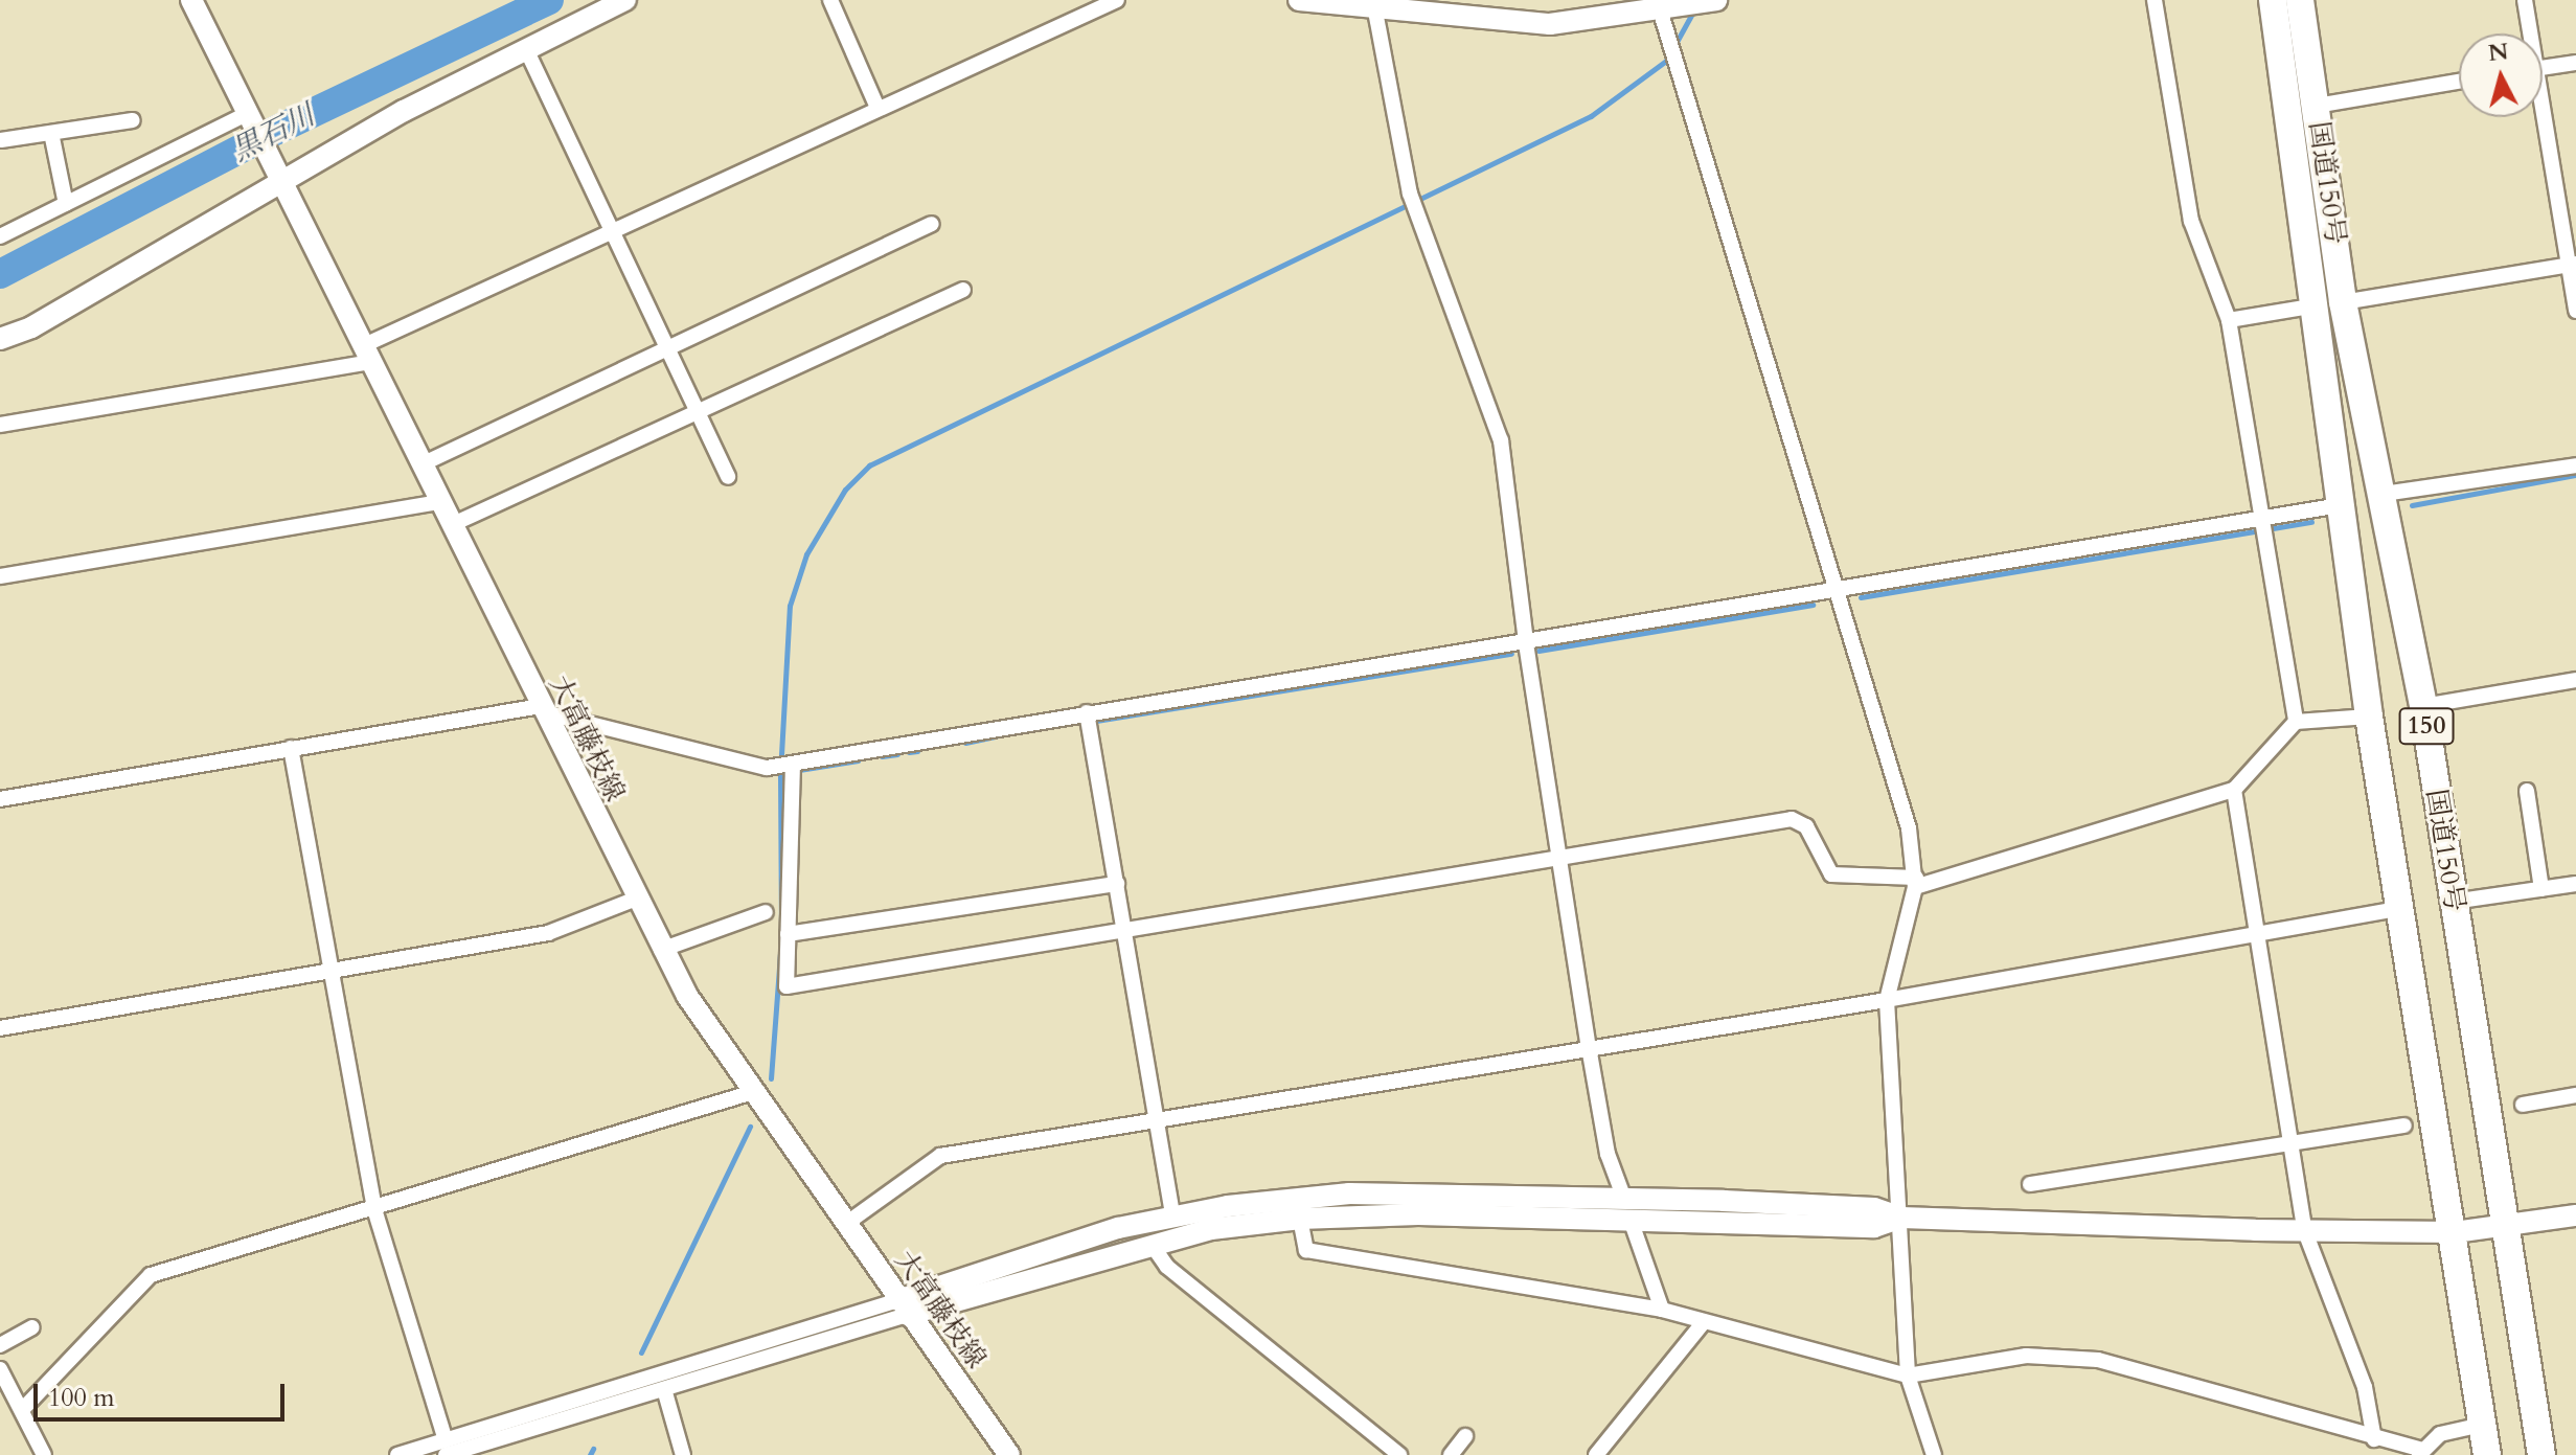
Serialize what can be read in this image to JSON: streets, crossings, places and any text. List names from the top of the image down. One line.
{"streets":{"highway":["国道150号","150"],"street":["大富藤枝線"]},"water":["黒石川"],"scale_bar":"100 m","north":"top"}
